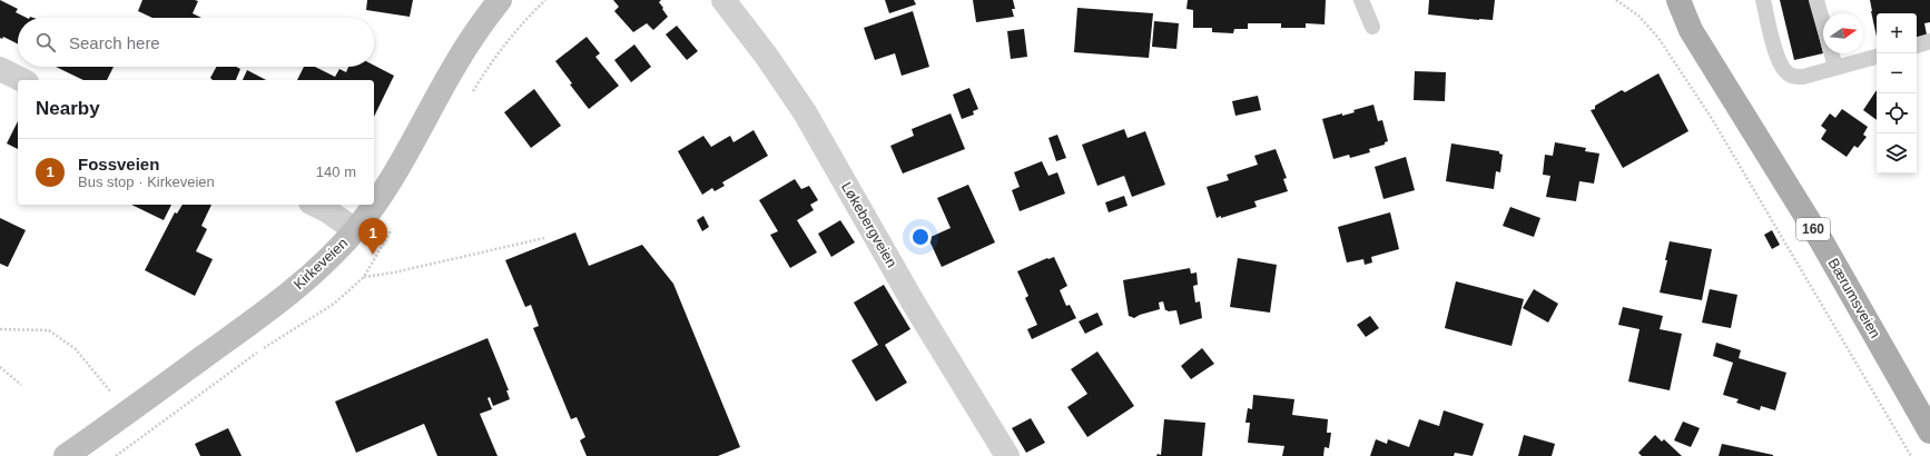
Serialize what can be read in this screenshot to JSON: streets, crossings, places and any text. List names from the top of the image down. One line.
{"streets":{"main road":["160","Kirkeveien","Bærumsveien"],"street":["Løkebergveien"]},"north":"right","page":{"map_buttons":["+","−"],"search":"Search here","heading":"Nearby","list":[{"mark":"1","name":"Fossveien","note":"Bus stop · Kirkeveien","value":"140 m"}],"pins":"1"}}
